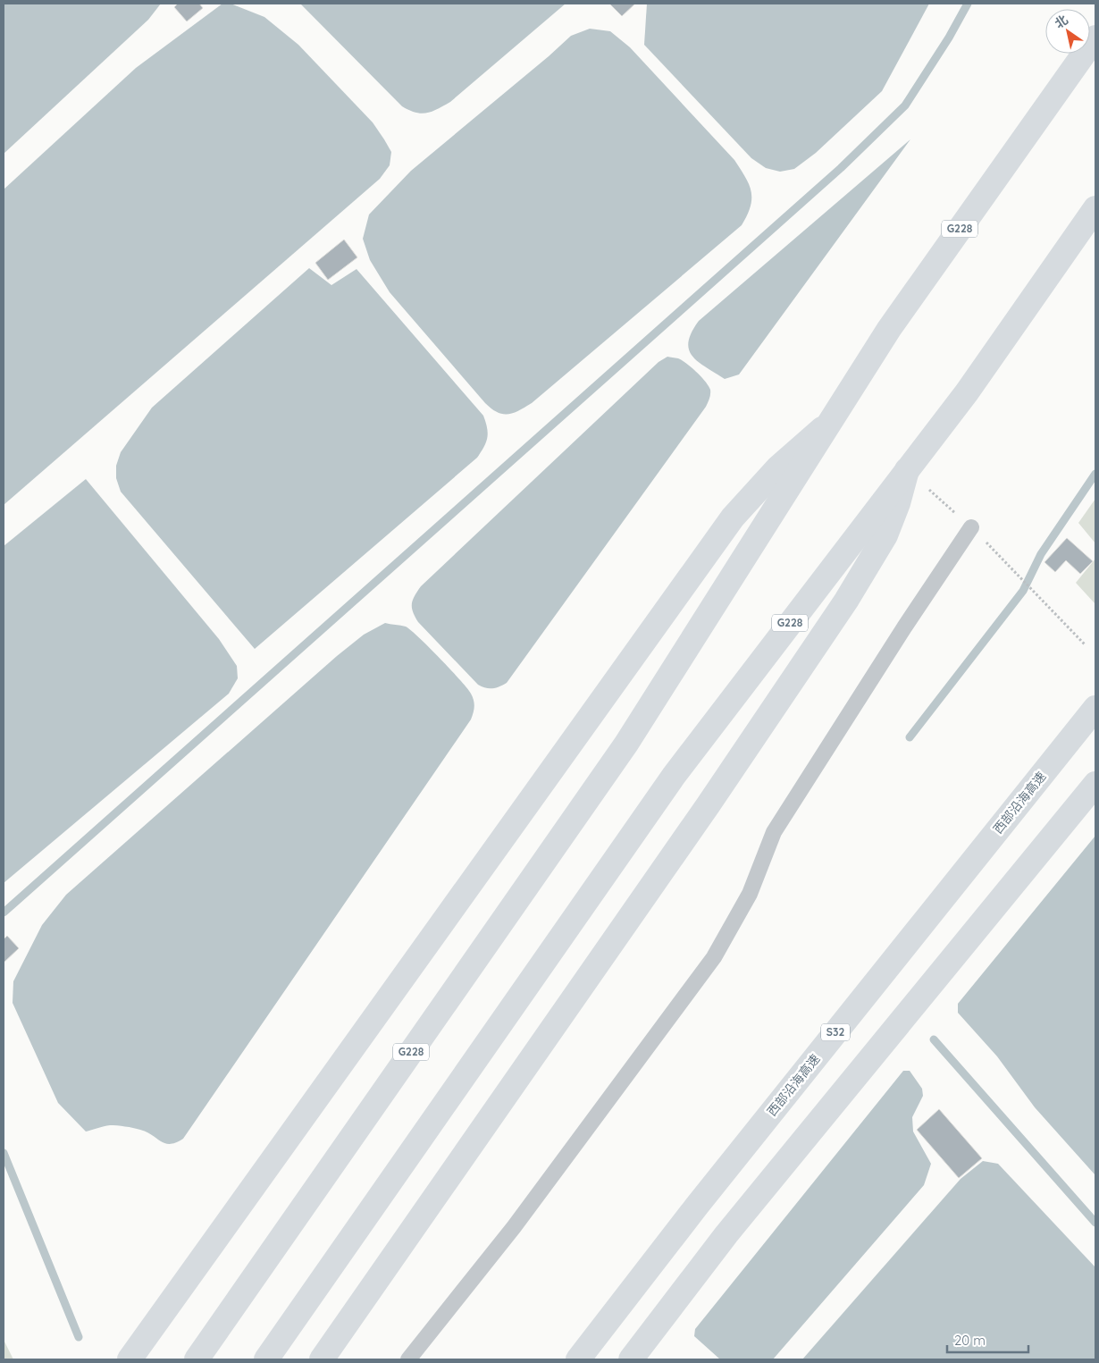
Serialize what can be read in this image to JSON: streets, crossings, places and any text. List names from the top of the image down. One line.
{"streets":{"main road":["G228","西部沿海高速","S32"]},"scale_bar":"20 m","north":"top left"}
